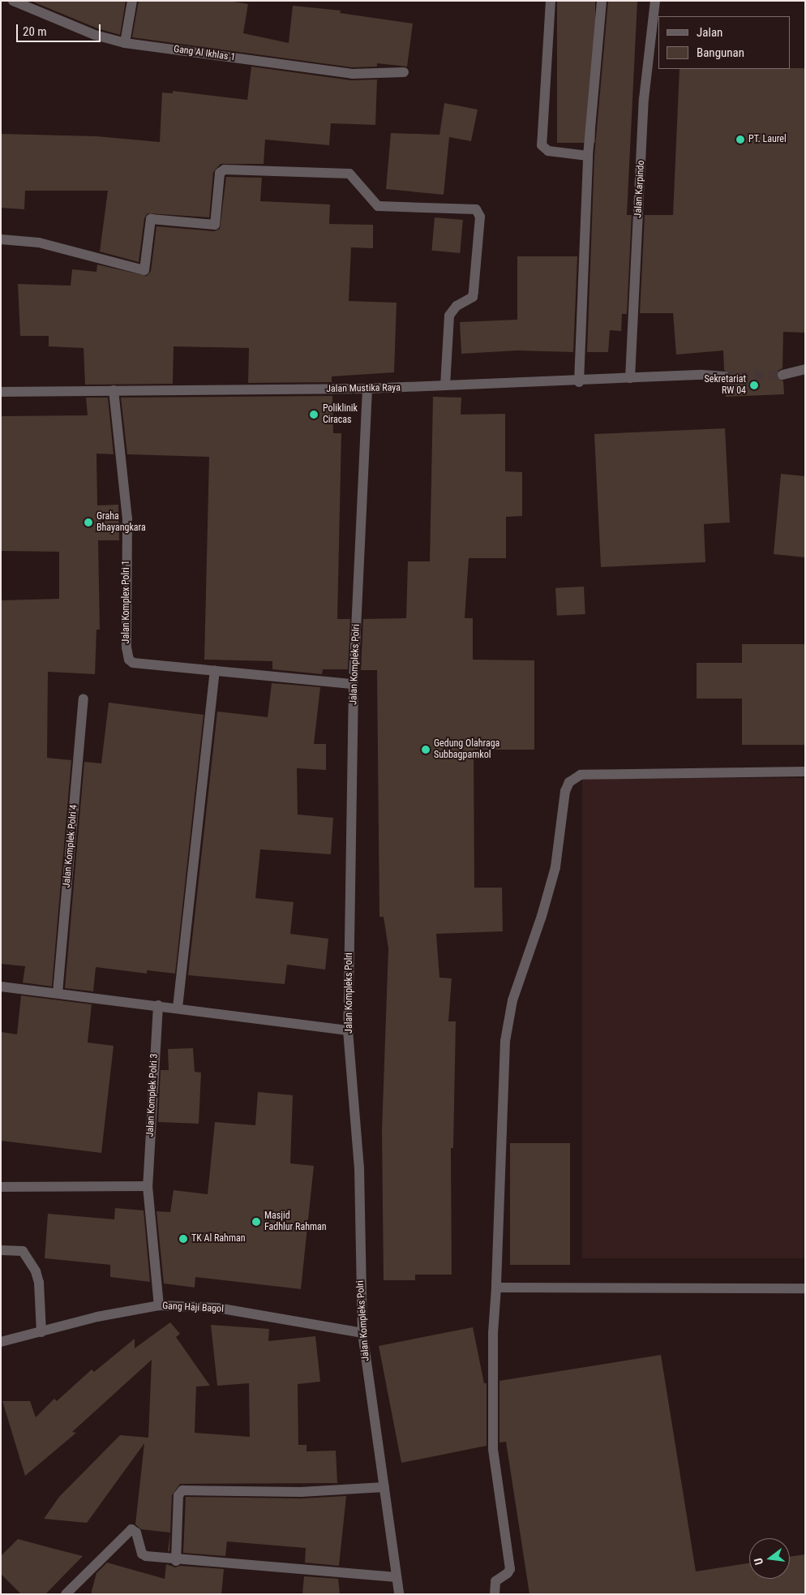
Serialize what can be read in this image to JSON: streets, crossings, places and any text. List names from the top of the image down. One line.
{"streets":{"street":["Gang Al Ikhlas 1","Jalan Karpindo","Jalan Mustika Raya","Jalan Komplex Polri 1","Jalan Kompleks Polri","Jalan Komplek Polri 4","Jalan Komplek Polri 3","Gang Haji Bagol"]},"crossings":[["Jalan Karpindo","Jalan Mustika Raya"],["Jalan Mustika Raya","Jalan Komplex Polri 1"],["Jalan Mustika Raya","Jalan Kompleks Polri"],["Jalan Komplex Polri 1","Jalan Kompleks Polri"],["Jalan Kompleks Polri","Gang Haji Bagol"],["Jalan Komplek Polri 3","Gang Haji Bagol"]],"places":["PT. Laurel","Sekretariat RW 04","Poliklinik Ciracas","Graha Bhayangkara","Gedung Olahraga Subbagpamkol","Masjid Fadhlur Rahman","TK Al Rahman"],"legend":["Jalan","Bangunan"],"scale_bar":"20 m","north":"left"}
